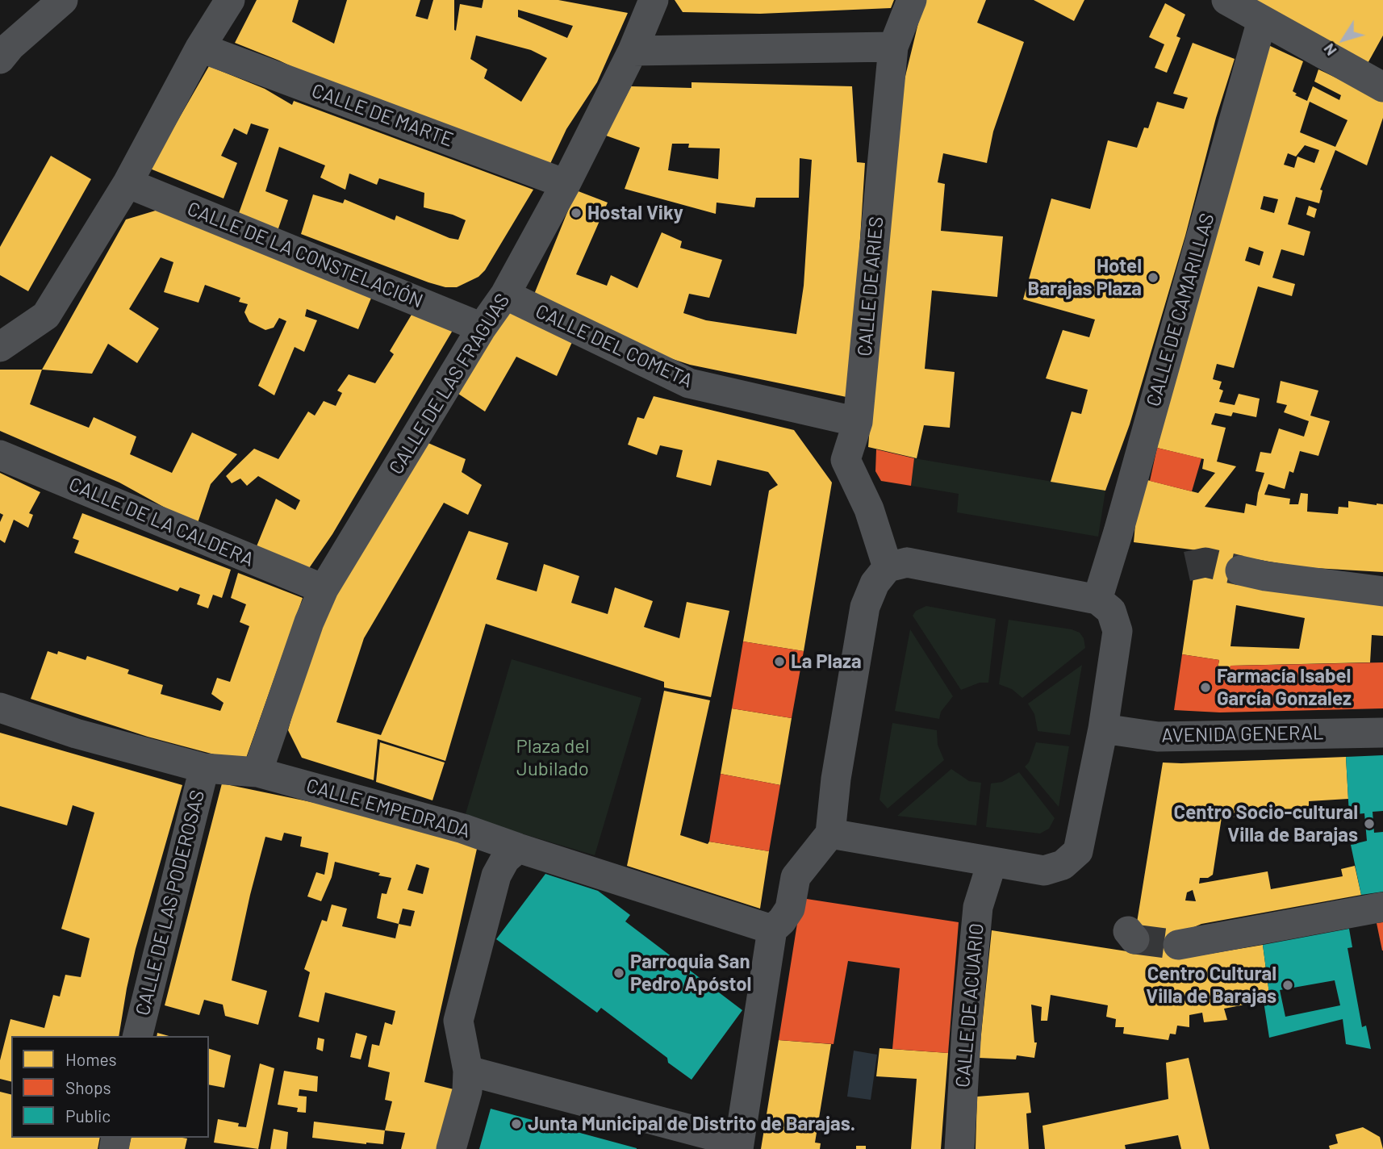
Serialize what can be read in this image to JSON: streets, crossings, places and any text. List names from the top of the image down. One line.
{"streets":{"street":["CALLE DE MARTE","CALLE DE LA CONSTELACIÓN","CALLE DE ARIES","CALLE DE CAMARILLAS","CALLE DEL COMETA","CALLE DE LAS FRAGUAS","CALLE DE LA CALDERA","AVENIDA GENERAL","CALLE EMPEDRADA","CALLE DE LAS PODEROSAS","CALLE DE ACUARIO"]},"crossings":[["CALLE DE MARTE","CALLE DE LAS FRAGUAS"],["CALLE DE LA CONSTELACIÓN","CALLE DE LAS FRAGUAS"],["CALLE DE ARIES","CALLE DEL COMETA"],["CALLE DEL COMETA","CALLE DE LAS FRAGUAS"],["CALLE DE LAS FRAGUAS","CALLE DE LA CALDERA"],["CALLE DE LAS FRAGUAS","CALLE EMPEDRADA"],["CALLE EMPEDRADA","CALLE DE LAS PODEROSAS"]],"parks":["Plaza del Jubilado"],"places":["Hostal Viky","Hotel Barajas Plaza","La Plaza","Farmacía Isabel García Gonzalez","Centro Socio-cultural Villa de Barajas","Parroquia San Pedro Apóstol","Centro Cultural Villa de Barajas","Junta Municipal de Distrito de Barajas."],"legend":["Homes","Shops","Public"],"north":"bottom left"}
